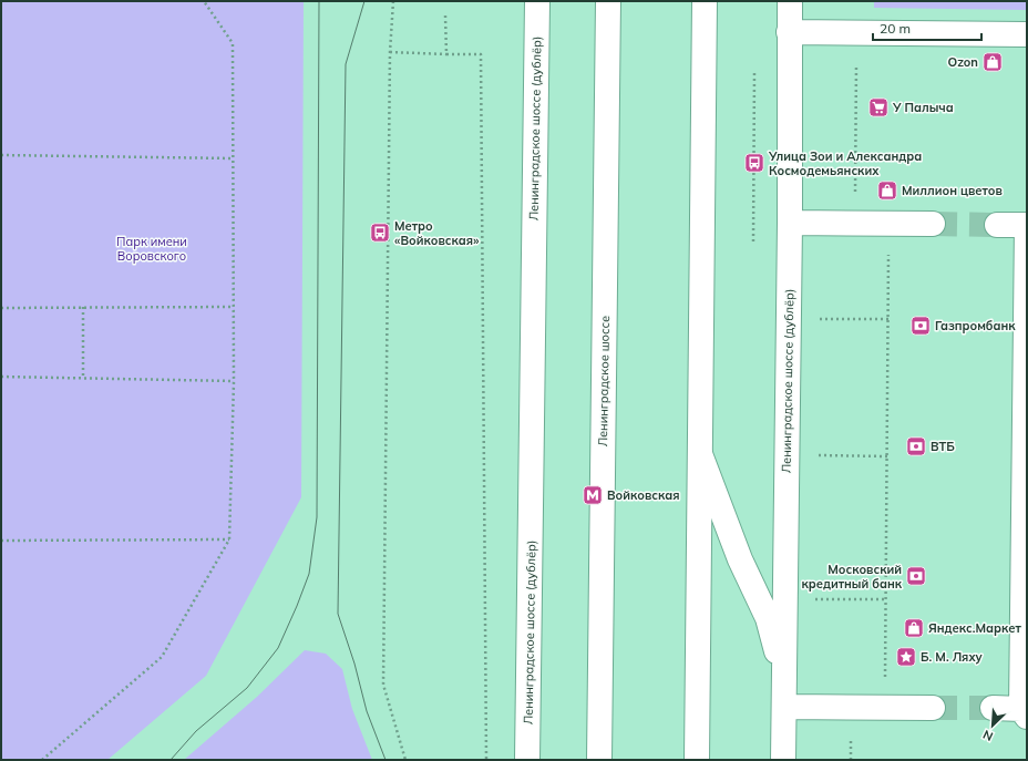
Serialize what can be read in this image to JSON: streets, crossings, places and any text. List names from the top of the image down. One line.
{"streets":{"main road":["Ленинградское шоссе (дублёр)","Ленинградское шоссе"]},"parks":["Парк имени Воровского"],"places":{"shop":["Ozon","Миллион цветов","Яндекс.Маркет"],"supermarket":["У Палыча"],"bus stop":["Улица Зои и Александра Космодемьянских","Метро «Войковская»"],"bank":["Газпромбанк","ВТБ","Московский кредитный банк"],"metro station":["Войковская"],"place":["Б. М. Ляху"]},"scale_bar":"20 m","north":"bottom left"}
